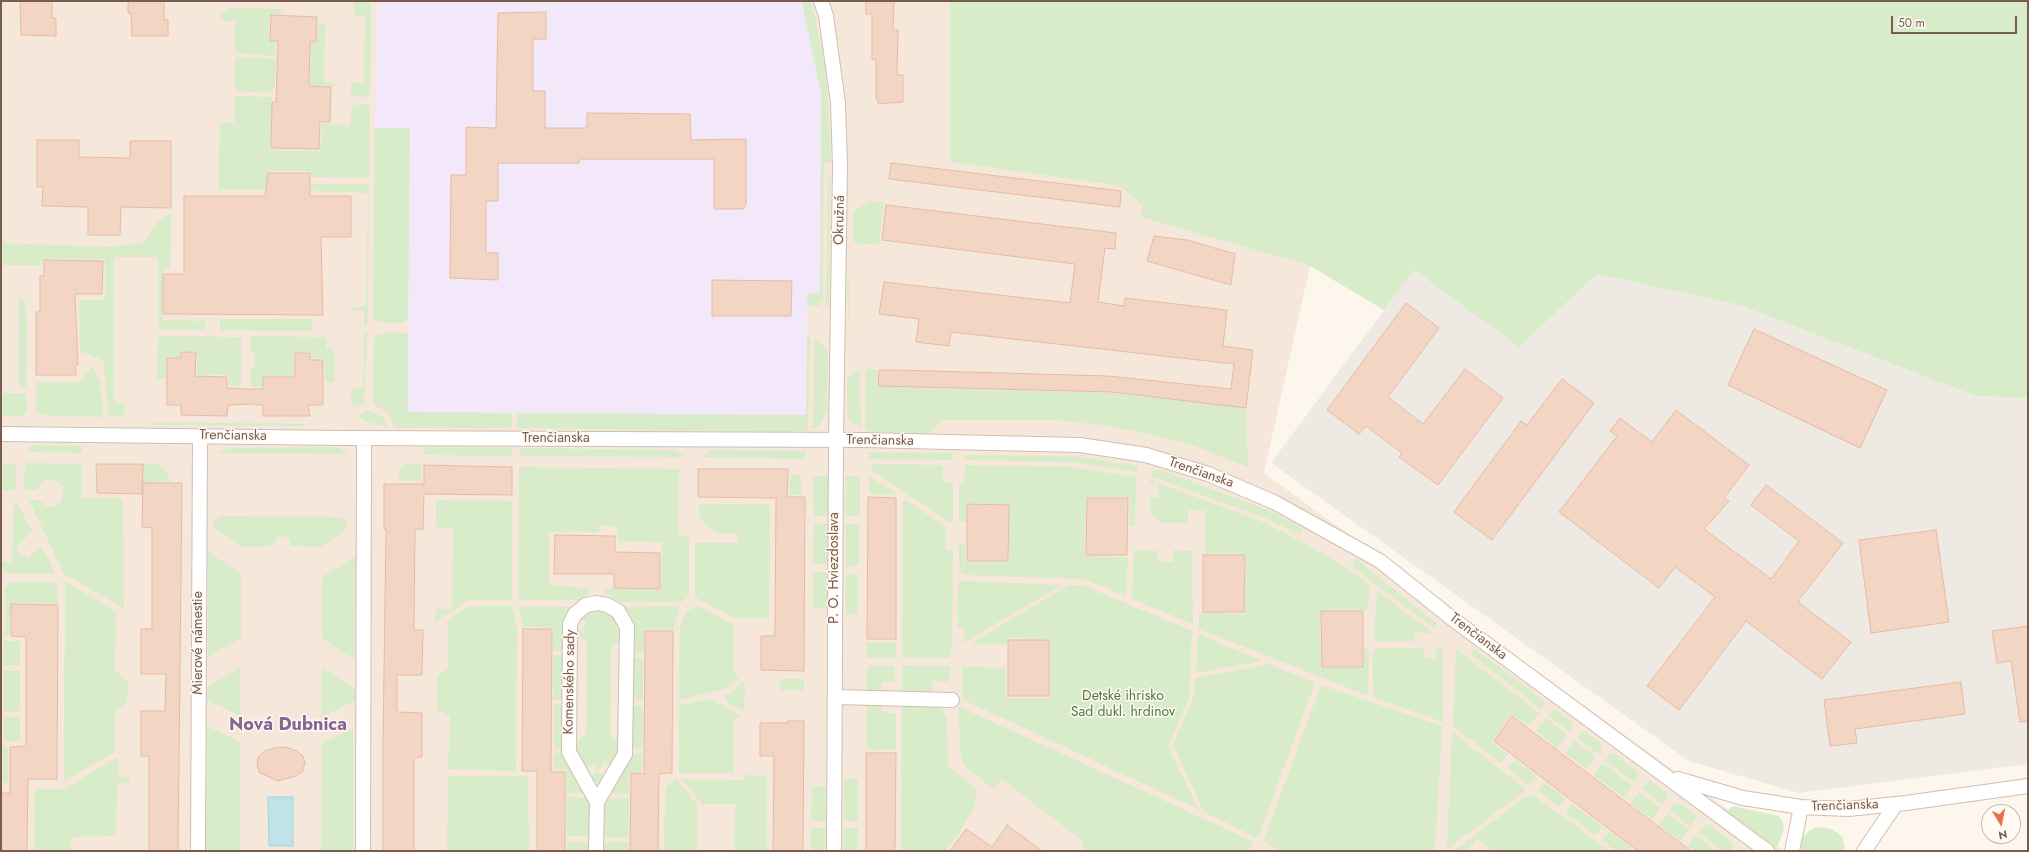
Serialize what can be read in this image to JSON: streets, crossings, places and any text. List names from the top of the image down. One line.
{"streets":{"street":["Okružná","Trenčianska","P. O. Hviezdoslava","Mierové námestie","Komenského sady"]},"crossings":[["Okružná","Trenčianska"],["Okružná","P. O. Hviezdoslava"],["Trenčianska","P. O. Hviezdoslava"],["Trenčianska","Mierové námestie"]],"districts":["Nová Dubnica"],"parks":["Detské ihrisko Sad dukl. hrdinov"],"scale_bar":"50 m","north":"bottom"}
